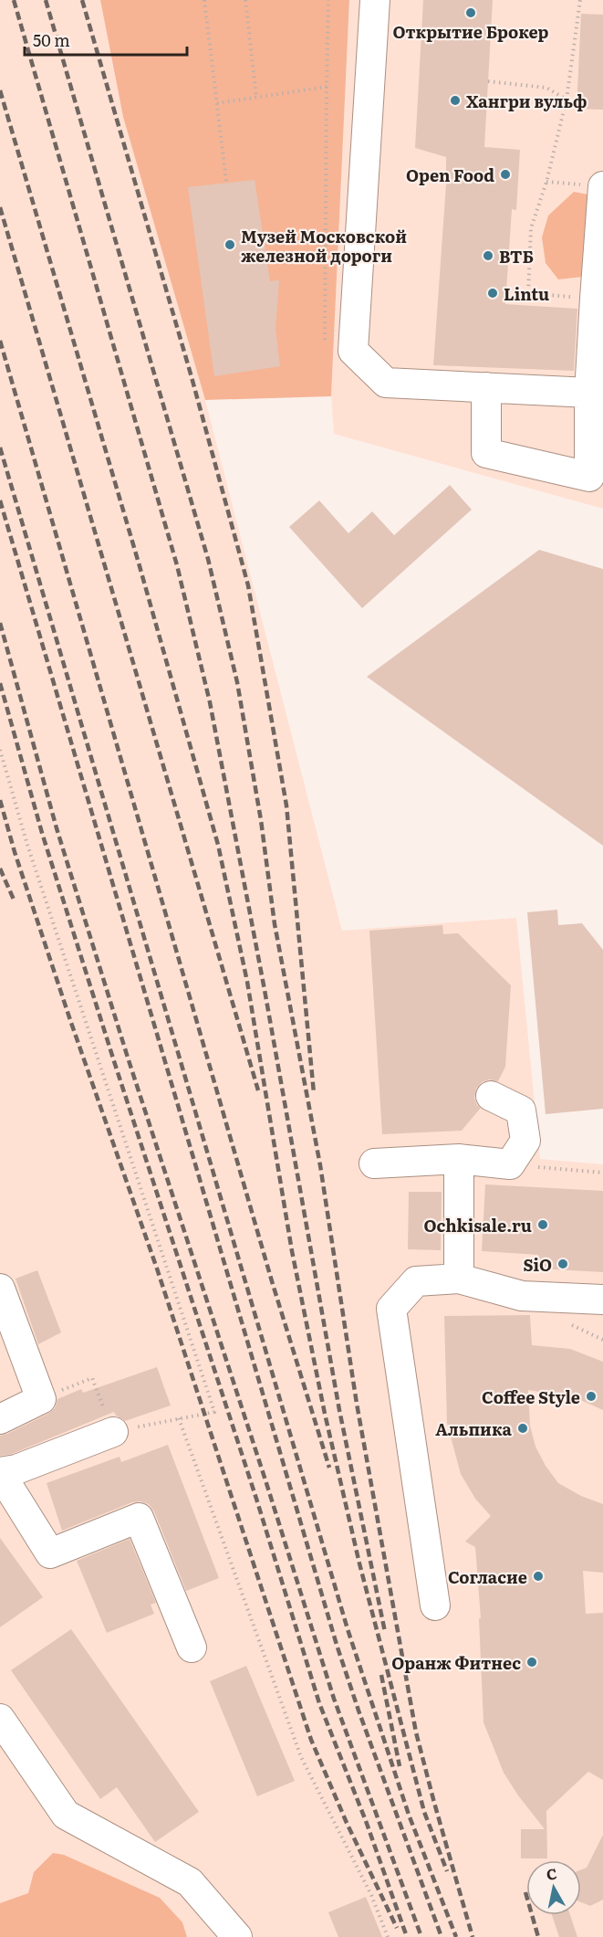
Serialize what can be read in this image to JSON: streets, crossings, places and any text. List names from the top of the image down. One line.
{"places":["Открытие Брокер","Хангри вульф","Open Food","Музей Московской железной дороги","ВТБ","Lintu","Ochkisale.ru","SiO","Coffee Style","Альпика","Согласие","Оранж Фитнес"],"scale_bar":"50 m","north":"top"}
